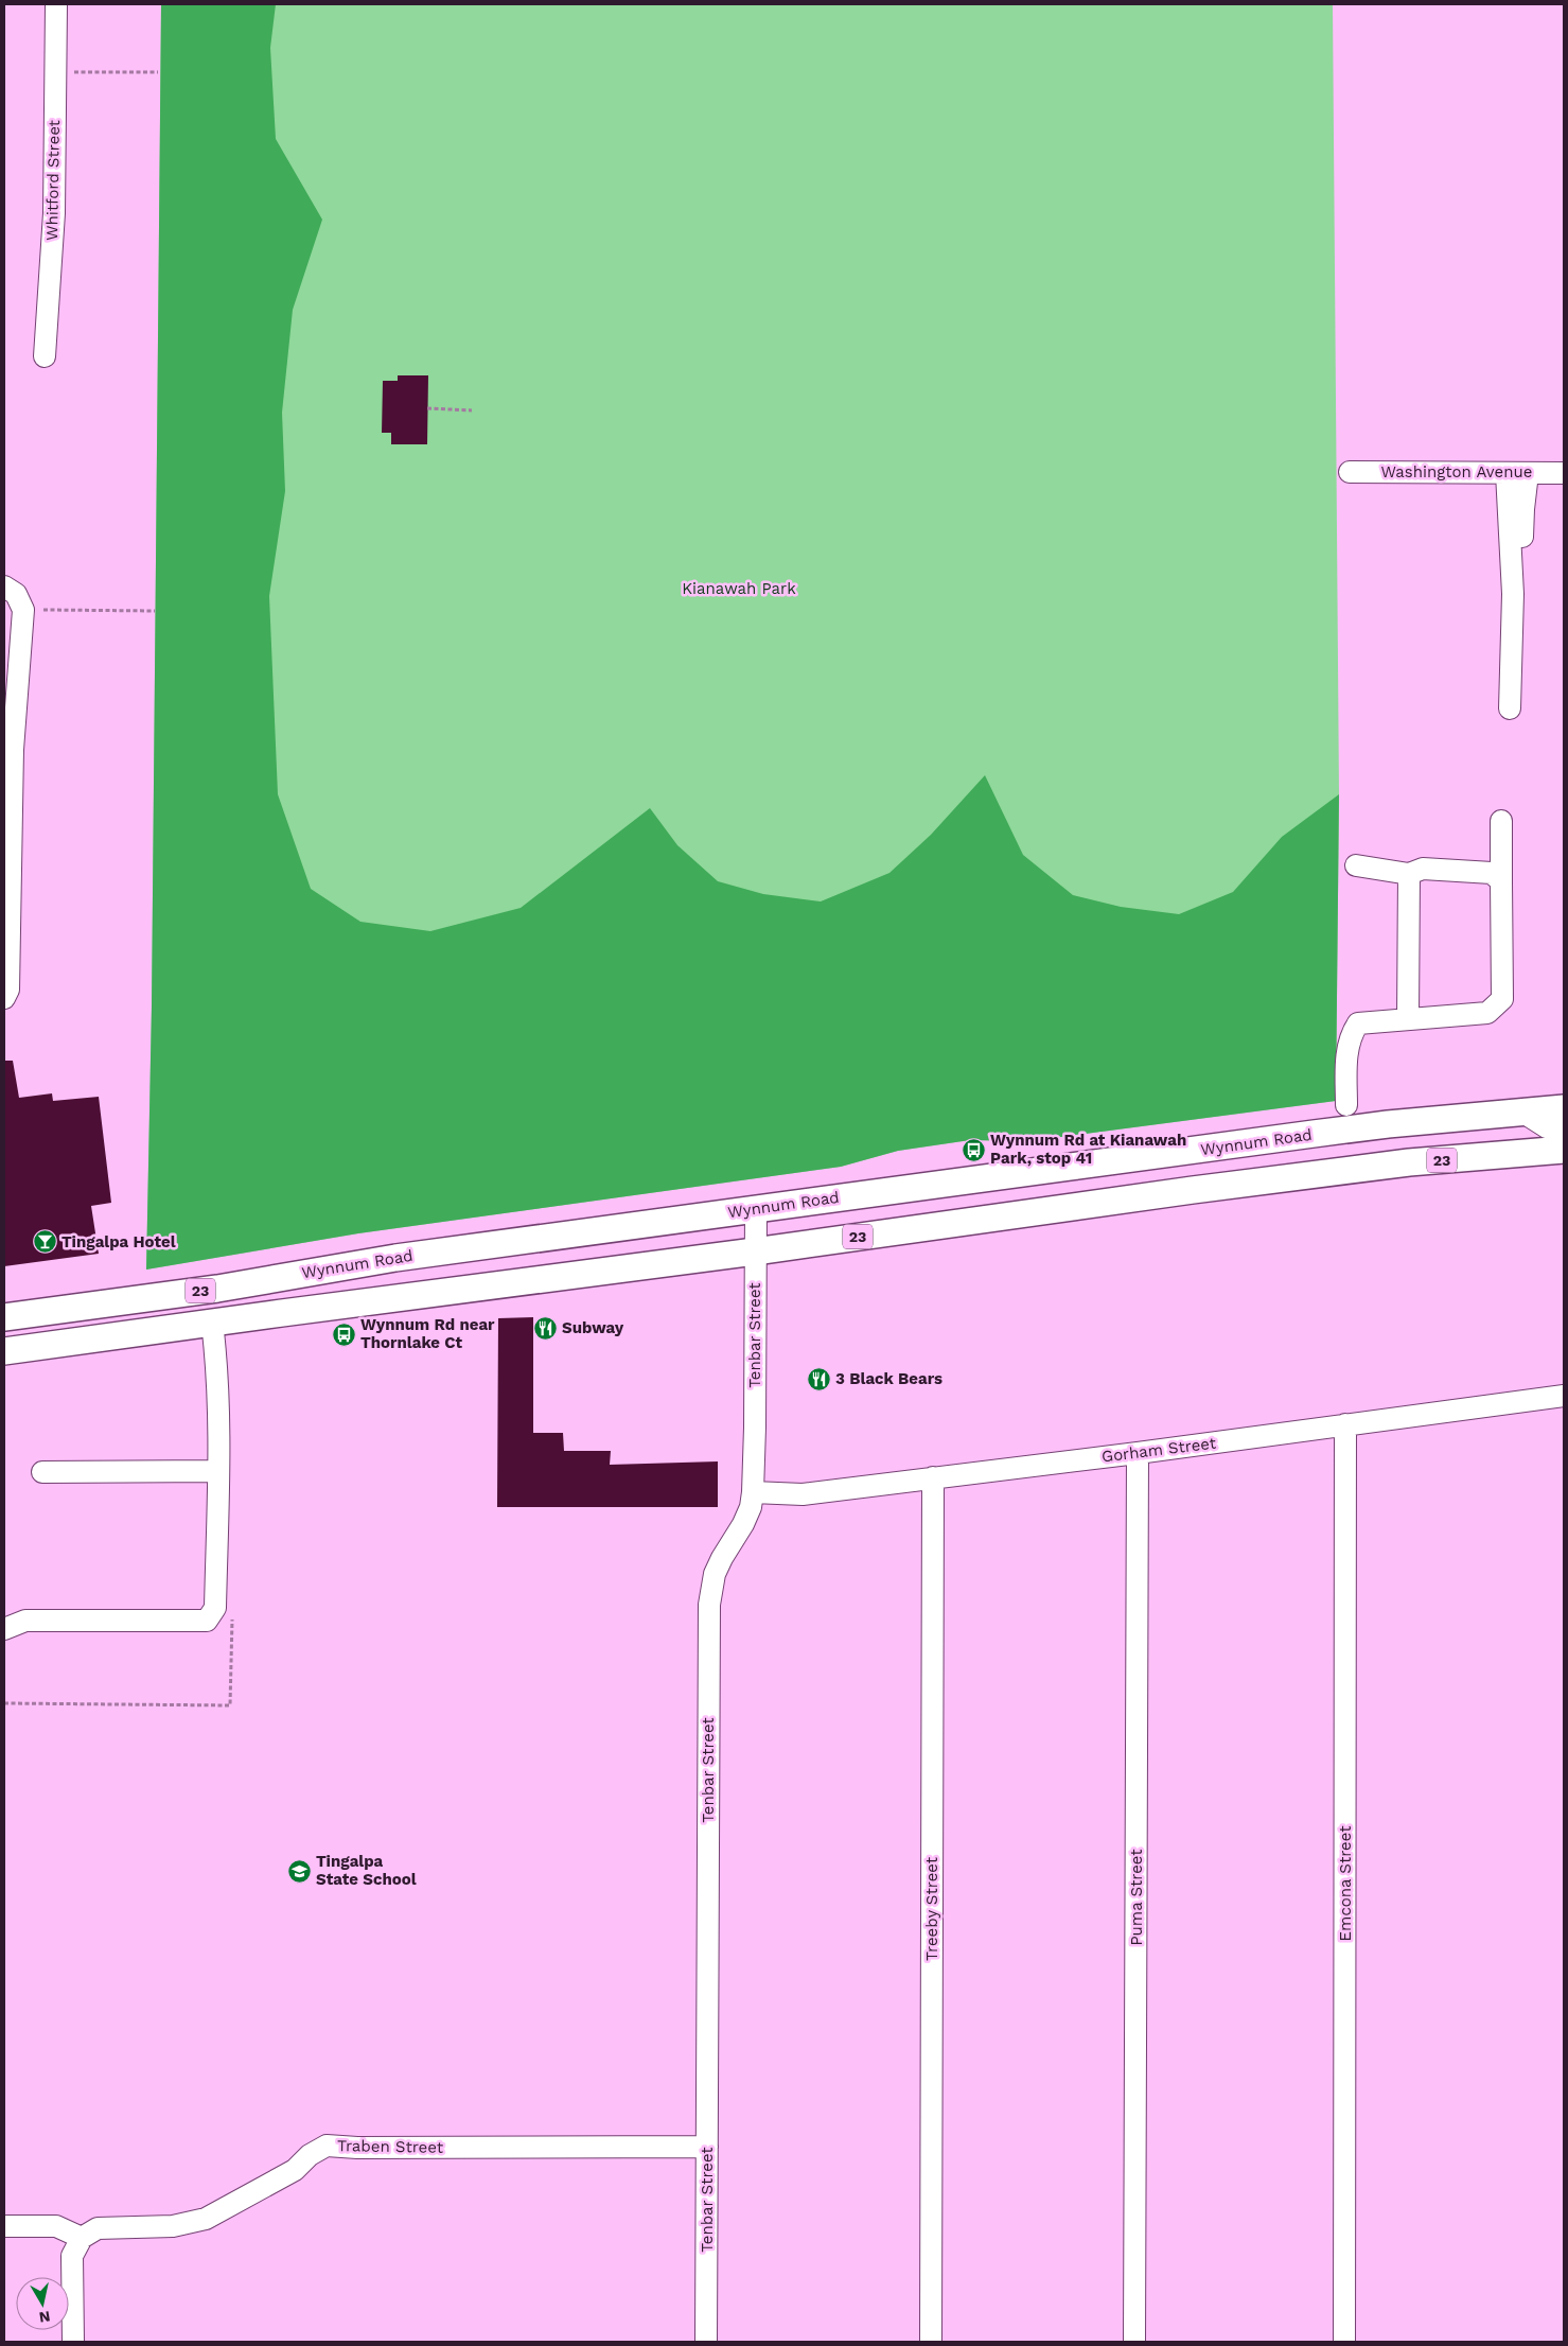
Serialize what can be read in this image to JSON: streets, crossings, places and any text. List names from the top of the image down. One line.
{"streets":{"main road":["Wynnum Road","23"],"street":["Whitford Street","Washington Avenue","Tenbar Street","Gorham Street","Emcona Street","Puma Street","Treeby Street","Traben Street"]},"crossings":[["Wynnum Road","Tenbar Street"],["23","Tenbar Street"],["Tenbar Street","Gorham Street"],["Tenbar Street","Traben Street"],["Gorham Street","Emcona Street"],["Gorham Street","Puma Street"],["Gorham Street","Treeby Street"]],"parks":["Kianawah Park"],"places":{"bus stop":["Wynnum Rd at Kianawah Park, stop 41","Wynnum Rd near Thornlake Ct"],"bar":["Tingalpa Hotel"],"restaurant":["Subway","3 Black Bears"],"school or university":["Tingalpa State School"]},"north":"bottom"}
